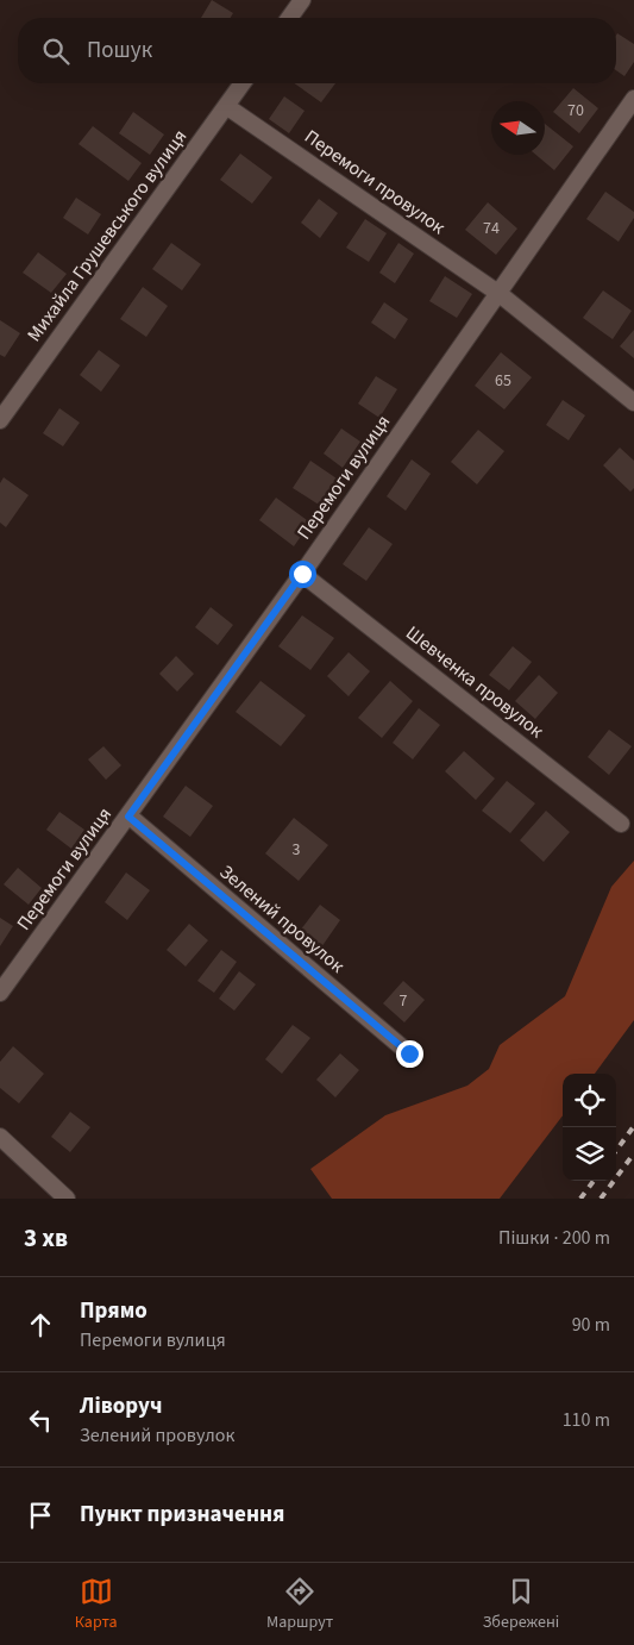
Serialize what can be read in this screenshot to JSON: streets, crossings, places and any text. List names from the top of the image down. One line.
{"streets":{"street":["Перемоги провулок","Михайла Грушевського вулиця","Перемоги вулиця","Шевченка провулок","Зелений провулок"]},"crossings":[["Перемоги провулок","Михайла Грушевського вулиця"],["Перемоги провулок","Перемоги вулиця"],["Перемоги вулиця","Шевченка провулок"],["Перемоги вулиця","Зелений провулок"]],"house_numbers":["70","74","65","3","7"],"north":"left","page":{"search":"Пошук","heading":["3 хв","Пішки · 200 m"],"list":[["Прямо","Перемоги вулиця","90 m"],["Ліворуч","Зелений провулок","110 m"],"Пункт призначення"],"nav":["Карта","Маршрут","Збережені"]}}
